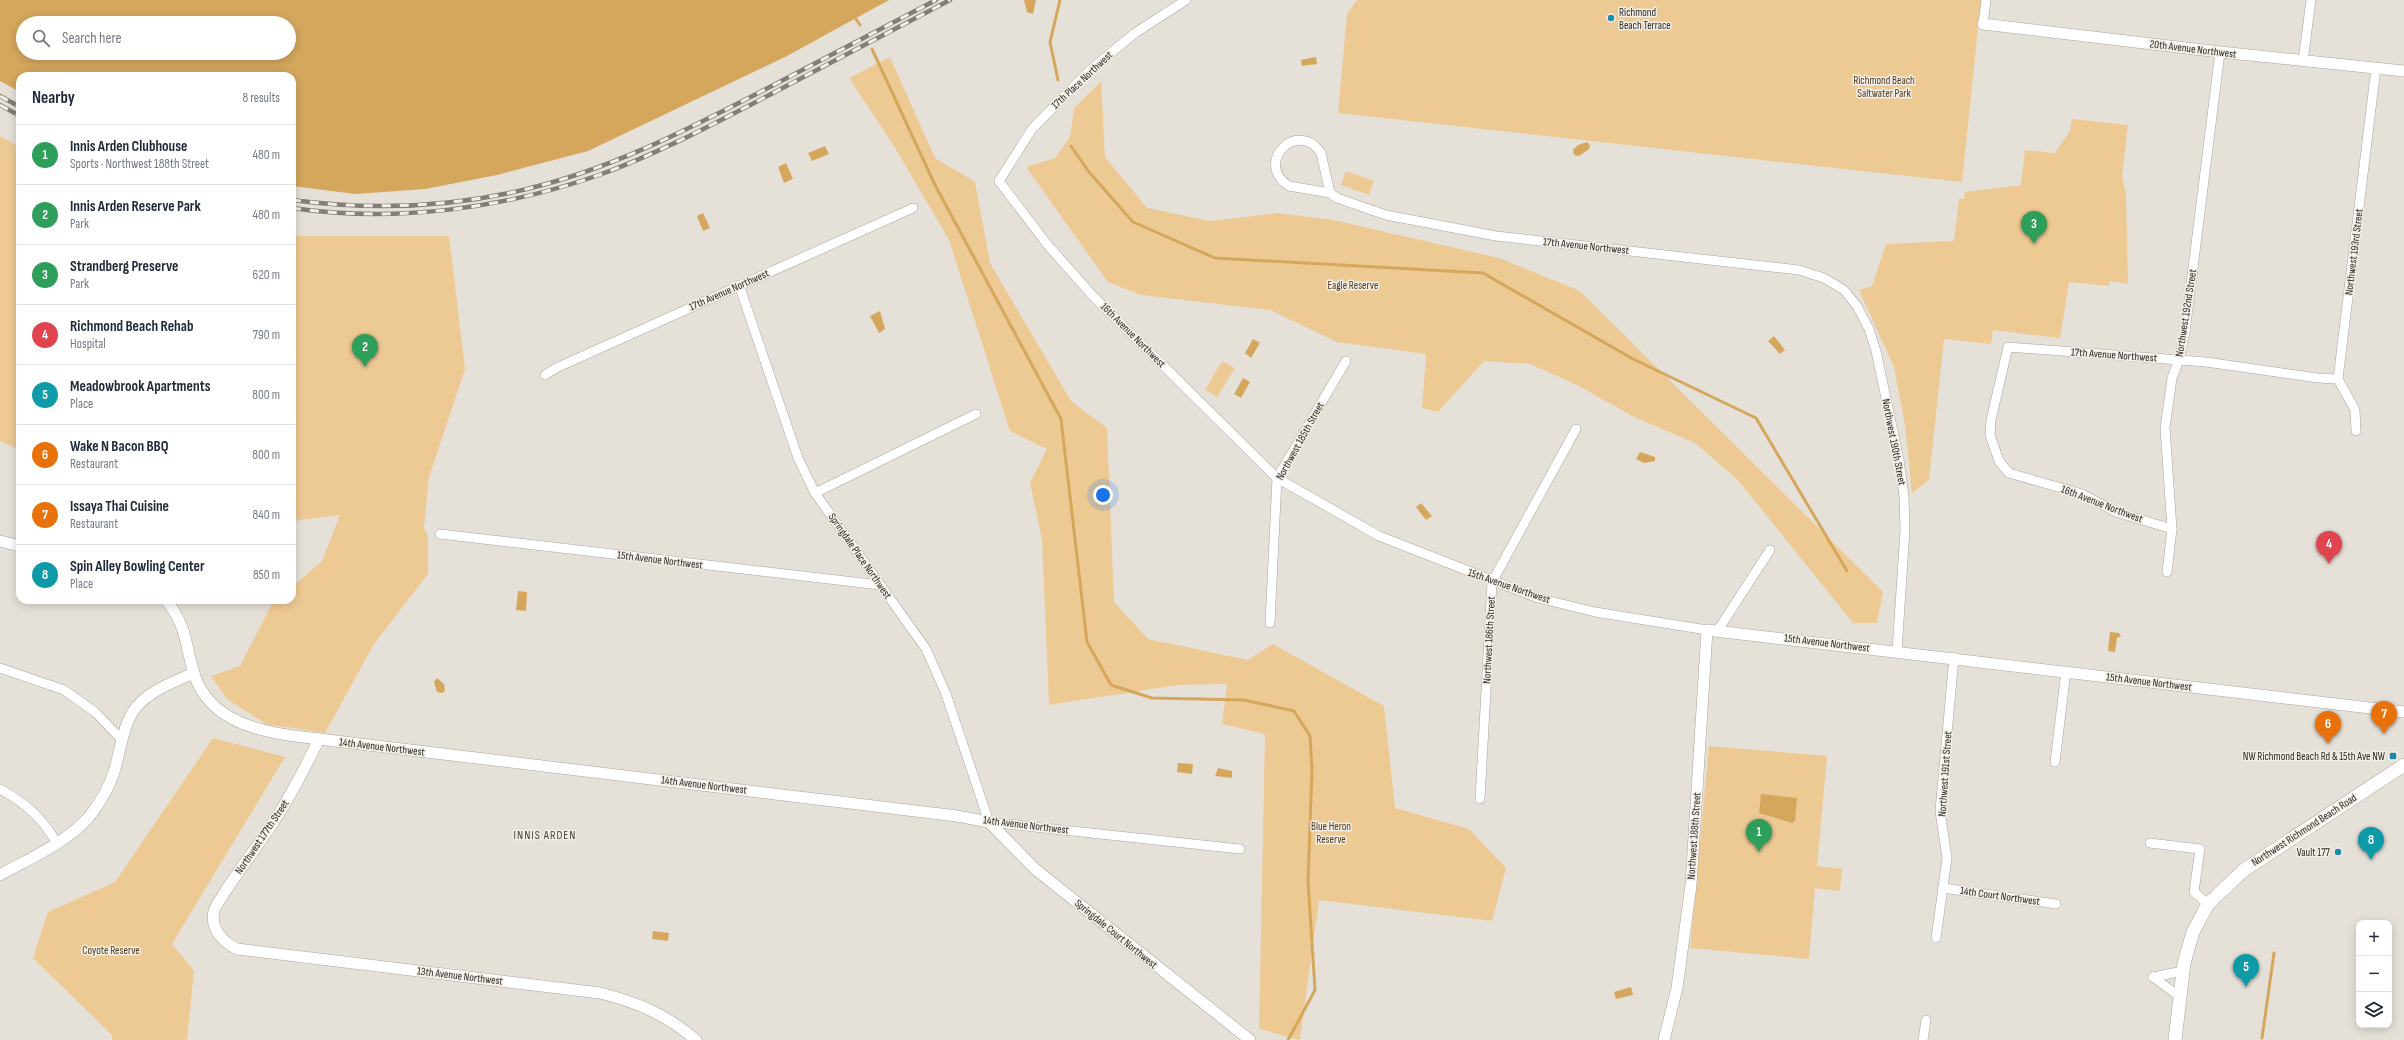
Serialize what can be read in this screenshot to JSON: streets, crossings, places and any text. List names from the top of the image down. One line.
{"streets":{"main road":["Northwest Richmond Beach Road"],"street":["20th Avenue Northwest","17th Place Northwest","17th Avenue Northwest","Northwest 193rd Street","Northwest 192nd Street","16th Avenue Northwest","Northwest 185th Street","Northwest 190th Street","Springdale Place Northwest","15th Avenue Northwest","Northwest 186th Street","14th Avenue Northwest","Northwest 191st Street","Northwest 188th Street","Northwest 177th Street","14th Court Northwest","Springdale Court Northwest","13th Avenue Northwest"]},"crossings":[["20th Avenue Northwest","Northwest 193rd Street"],["20th Avenue Northwest","Northwest 192nd Street"],["17th Place Northwest","16th Avenue Northwest"],["17th Avenue Northwest","Northwest 193rd Street"],["17th Avenue Northwest","Northwest 192nd Street"],["17th Avenue Northwest","16th Avenue Northwest"],["17th Avenue Northwest","Northwest 190th Street"],["17th Avenue Northwest","Springdale Place Northwest"],["Northwest 192nd Street","16th Avenue Northwest"],["16th Avenue Northwest","Northwest 185th Street"],["16th Avenue Northwest","15th Avenue Northwest"],["Northwest 185th Street","15th Avenue Northwest"],["Northwest 190th Street","15th Avenue Northwest"],["Springdale Place Northwest","15th Avenue Northwest"],["Springdale Place Northwest","14th Avenue Northwest"],["Springdale Place Northwest","Springdale Court Northwest"],["15th Avenue Northwest","Northwest 186th Street"],["15th Avenue Northwest","Northwest 191st Street"],["15th Avenue Northwest","Northwest 188th Street"],["14th Avenue Northwest","Northwest 177th Street"],["14th Avenue Northwest","Springdale Court Northwest"],["Northwest 191st Street","14th Court Northwest"],["Northwest 177th Street","13th Avenue Northwest"]],"districts":["INNIS ARDEN"],"parks":["Richmond Beach Saltwater Park","Eagle Reserve","Blue Heron Reserve","Coyote Reserve"],"places":{"other":["Richmond Beach Terrace","Vault 177"],"transit":["NW Richmond Beach Rd & 15th Ave NW"]},"page":{"search":"Search here","heading":["Nearby","8 results"],"list":[{"mark":"1","name":"Innis Arden Clubhouse","note":"Sports · Northwest 188th Street","value":"480 m"},{"mark":"2","name":"Innis Arden Reserve Park","note":"Park","value":"480 m"},{"mark":"3","name":"Strandberg Preserve","note":"Park","value":"620 m"},{"mark":"4","name":"Richmond Beach Rehab","note":"Hospital","value":"790 m"},{"mark":"5","name":"Meadowbrook Apartments","note":"Place","value":"800 m"},{"mark":"6","name":"Wake N Bacon BBQ","note":"Restaurant","value":"800 m"},{"mark":"7","name":"Issaya Thai Cuisine","note":"Restaurant","value":"840 m"},{"mark":"8","name":"Spin Alley Bowling Center","note":"Place","value":"850 m"}],"pins":["3","2","4","7","6","1","8","5"],"map_buttons":["+","−"]}}
